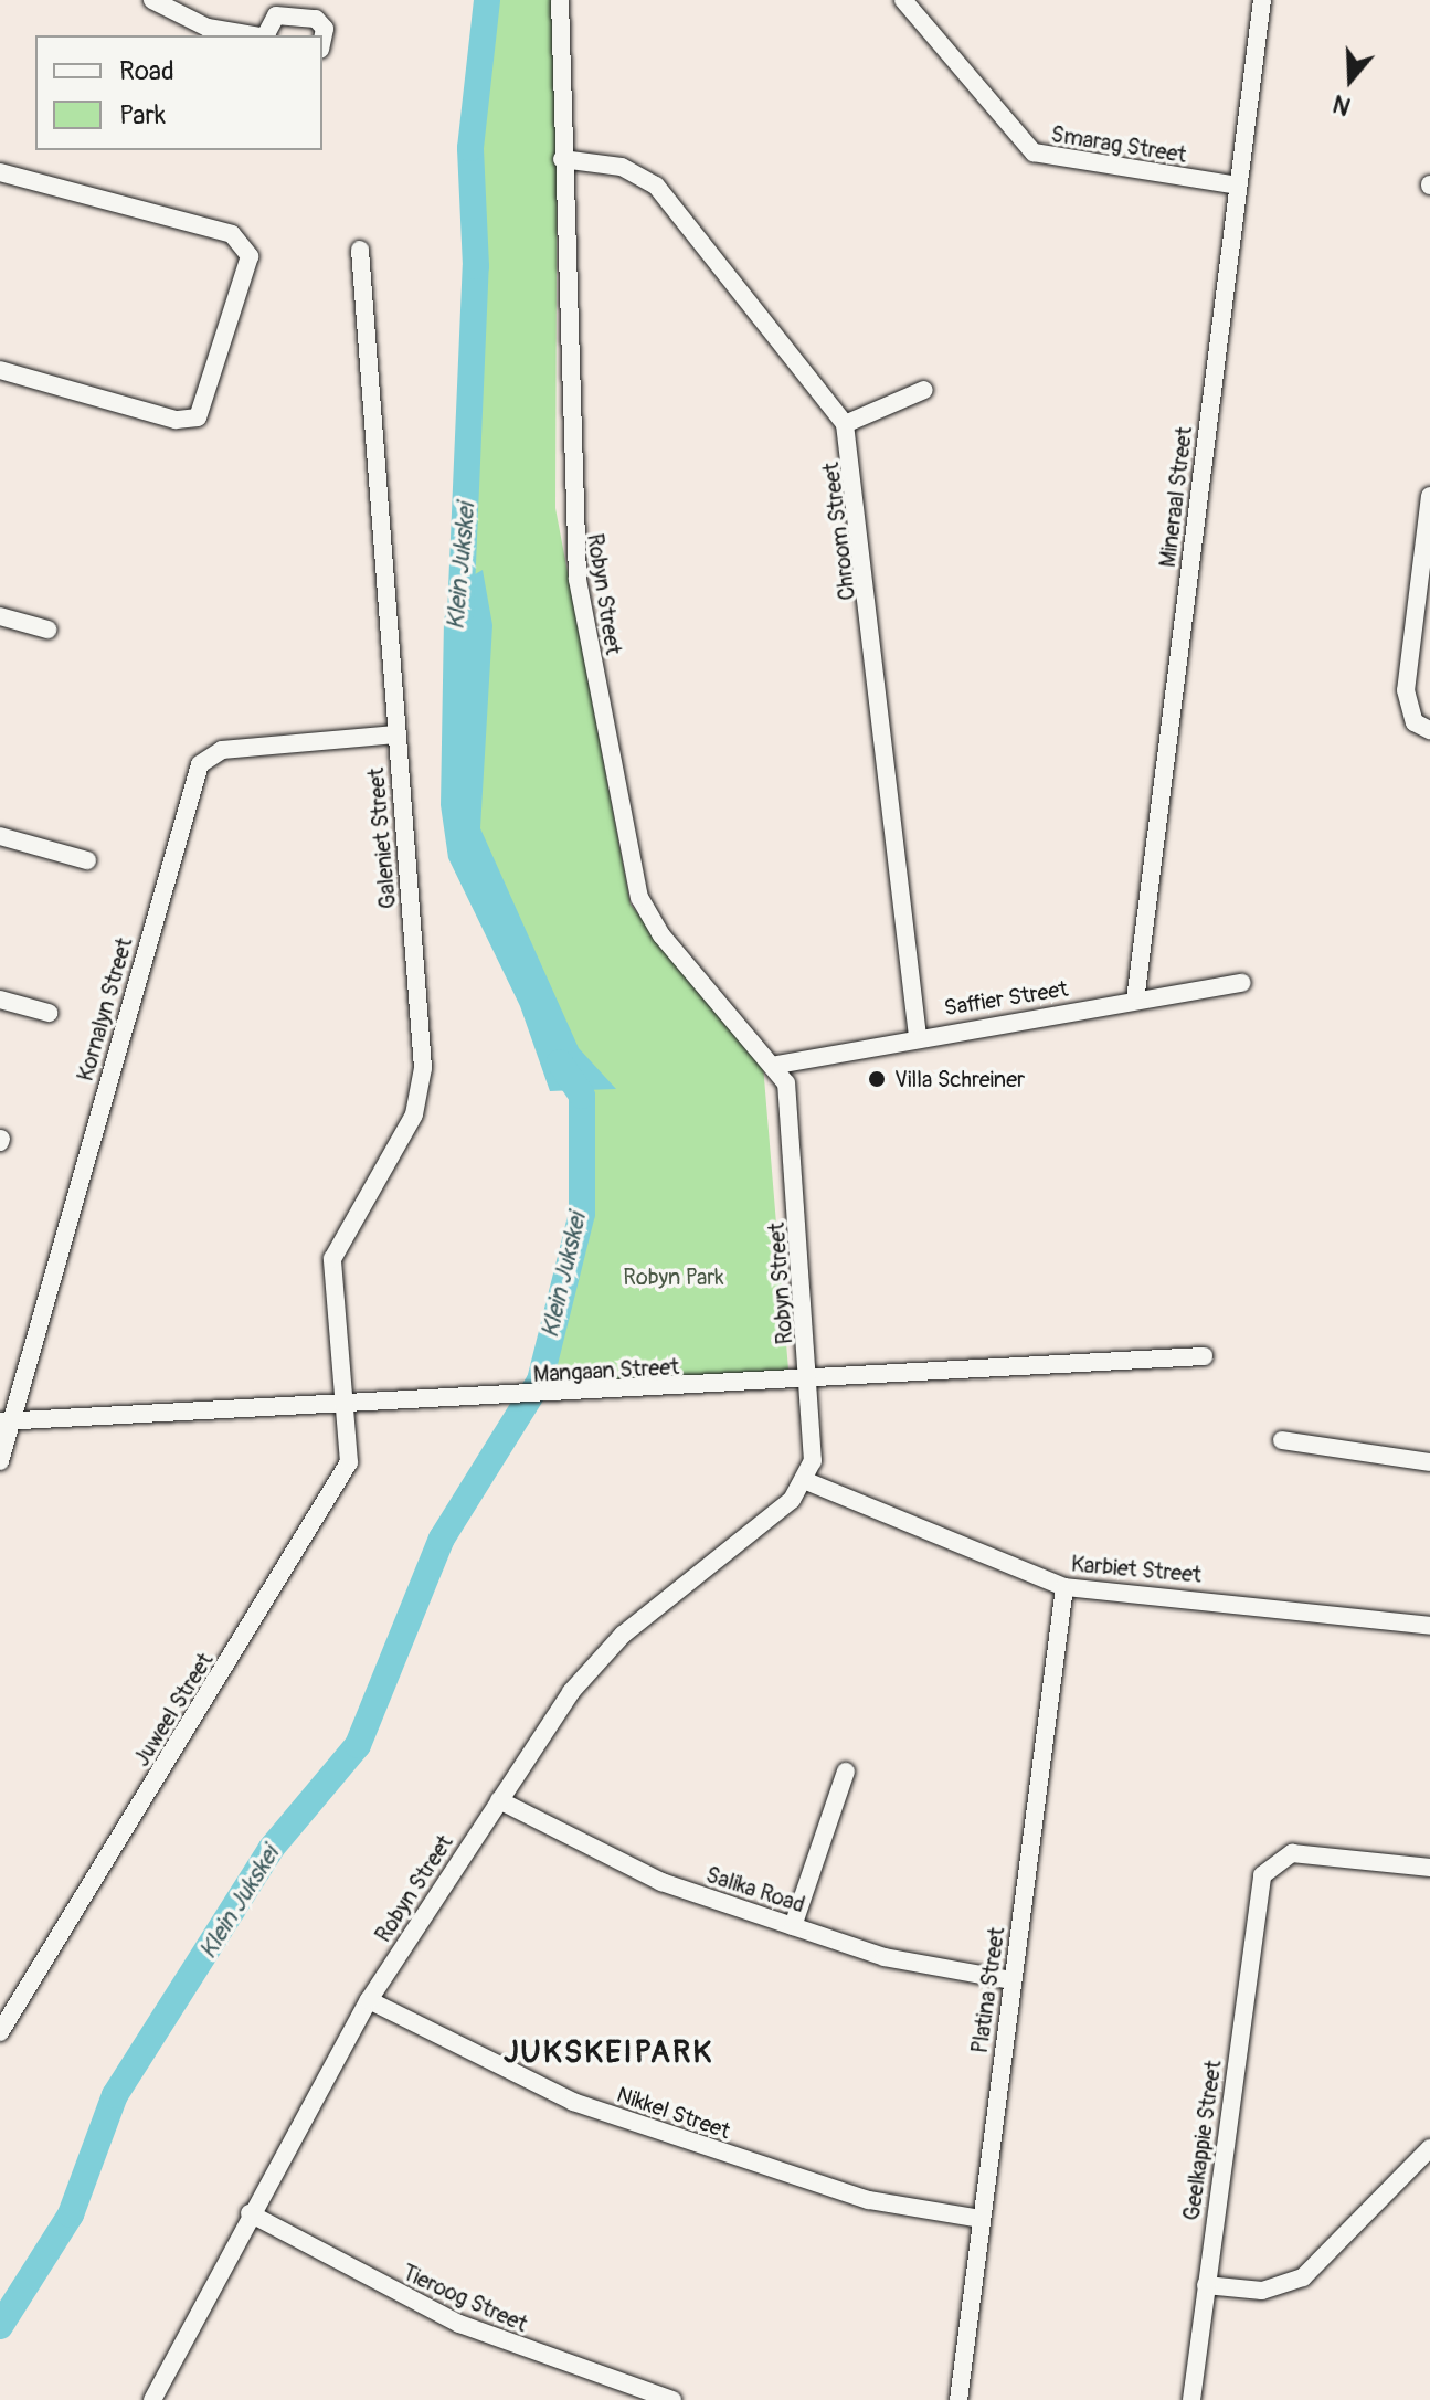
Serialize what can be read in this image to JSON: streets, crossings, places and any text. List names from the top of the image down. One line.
{"streets":{"street":["Smarag Street","Mineraal Street","Chroom Street","Robyn Street","Galeniet Street","Saffier Street","Kornalyn Street","Mangaan Street","Karbiet Street","Juweel Street","Salika Road","Platina Street","Nikkel Street","Geelkappie Street","Tieroog Street"]},"crossings":[["Smarag Street","Mineraal Street"],["Mineraal Street","Saffier Street"],["Chroom Street","Saffier Street"],["Robyn Street","Saffier Street"],["Robyn Street","Mangaan Street"],["Robyn Street","Karbiet Street"],["Robyn Street","Salika Road"],["Robyn Street","Nikkel Street"],["Robyn Street","Tieroog Street"],["Galeniet Street","Kornalyn Street"],["Galeniet Street","Mangaan Street"],["Galeniet Street","Juweel Street"],["Kornalyn Street","Mangaan Street"],["Mangaan Street","Juweel Street"],["Karbiet Street","Platina Street"],["Salika Road","Platina Street"],["Platina Street","Nikkel Street"]],"districts":["JUKSKEIPARK"],"water":["Klein Jukskei"],"parks":["Robyn Park"],"places":["Villa Schreiner"],"legend":["Road","Park"],"north":"bottom"}
